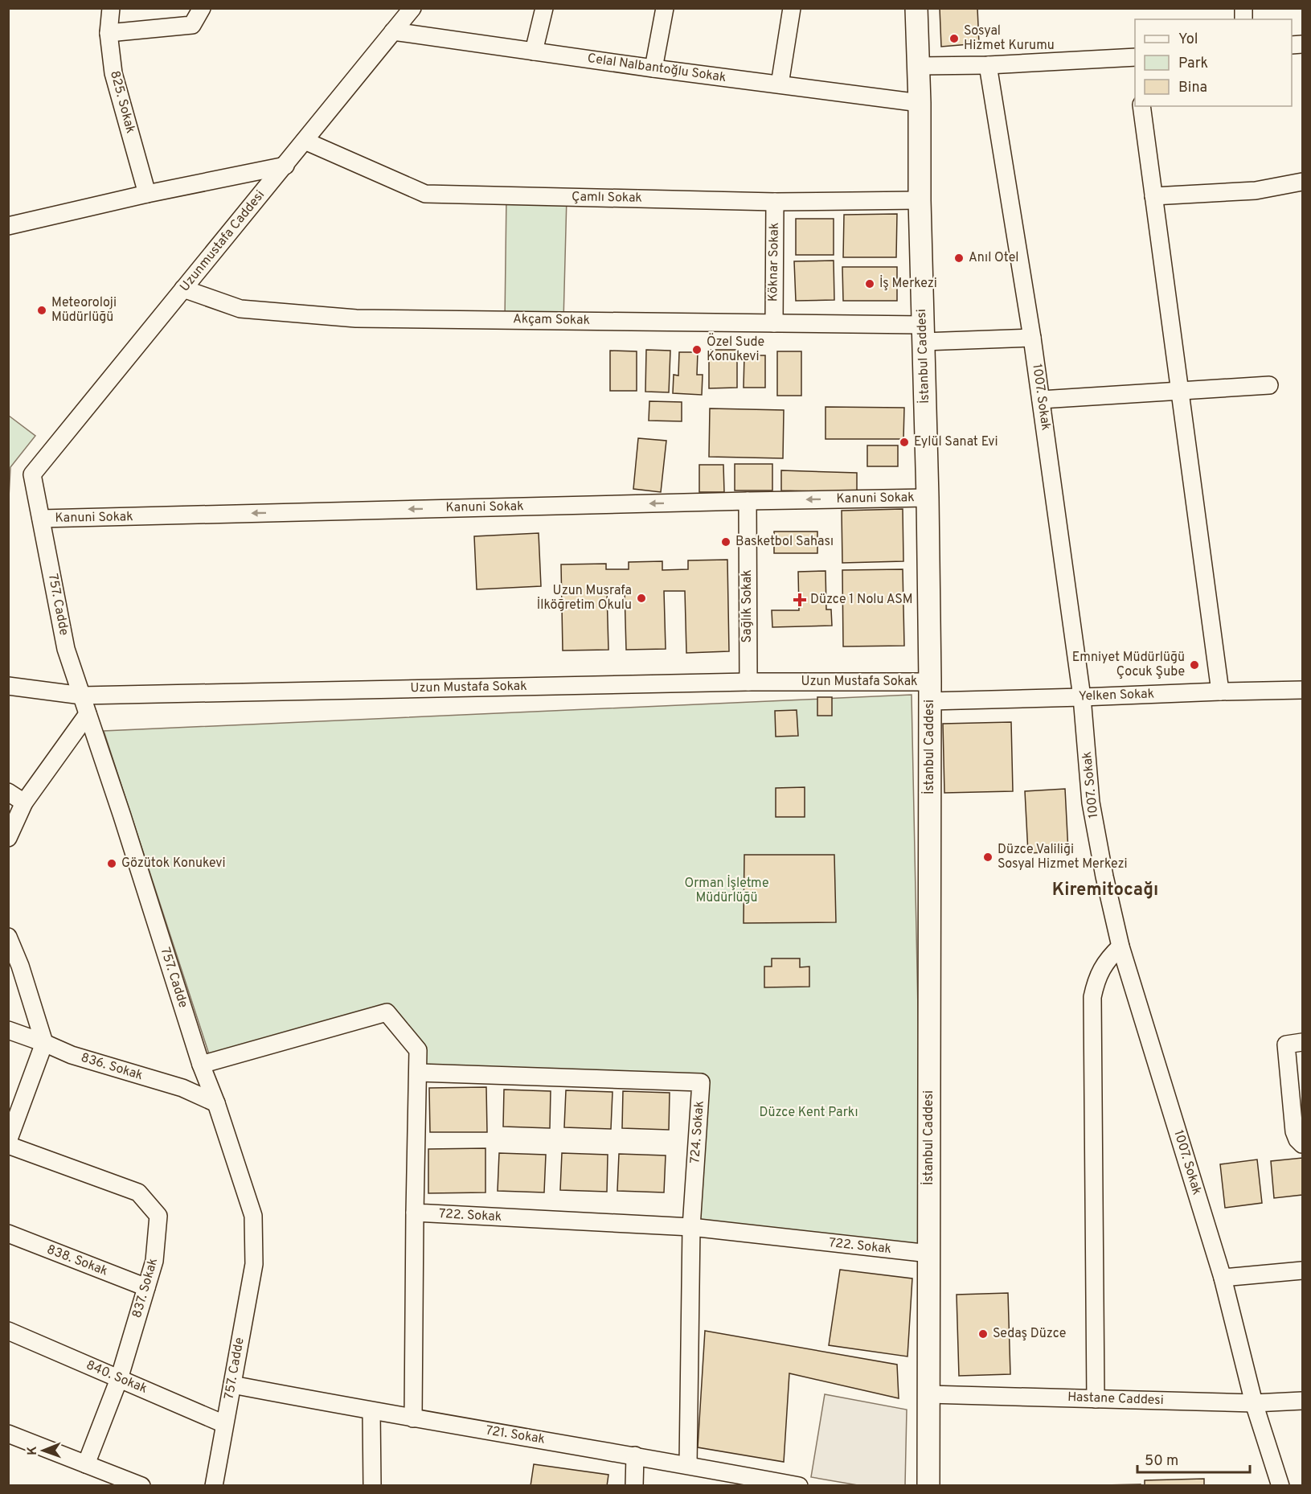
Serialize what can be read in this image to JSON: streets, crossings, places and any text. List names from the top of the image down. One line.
{"streets":{"main road":["İstanbul Caddesi"],"street":["Celal Nalbantoğlu Sokak","825. Sokak","Çamlı Sokak","Uzunmustafa Caddesi","Köknar Sokak","Akçam Sokak","1007. Sokak","Kanuni Sokak","757. Cadde","Sağlık Sokak","Uzun Mustafa Sokak","Yelken Sokak","836. Sokak","724. Sokak","722. Sokak","838. Sokak","837. Sokak","840. Sokak","Hastane Caddesi","721. Sokak"]},"crossings":[["Celal Nalbantoğlu Sokak","Uzunmustafa Caddesi"],["Celal Nalbantoğlu Sokak","İstanbul Caddesi"],["Çamlı Sokak","Uzunmustafa Caddesi"],["Çamlı Sokak","Köknar Sokak"],["Çamlı Sokak","İstanbul Caddesi"],["Uzunmustafa Caddesi","Akçam Sokak"],["Uzunmustafa Caddesi","757. Cadde"],["Köknar Sokak","Akçam Sokak"],["Akçam Sokak","İstanbul Caddesi"],["Akçam Sokak","1007. Sokak"],["İstanbul Caddesi","Kanuni Sokak"],["İstanbul Caddesi","Uzun Mustafa Sokak"],["İstanbul Caddesi","Yelken Sokak"],["İstanbul Caddesi","722. Sokak"],["İstanbul Caddesi","Hastane Caddesi"],["1007. Sokak","Yelken Sokak"],["1007. Sokak","Hastane Caddesi"],["Kanuni Sokak","757. Cadde"],["Kanuni Sokak","Sağlık Sokak"],["757. Cadde","Uzun Mustafa Sokak"],["757. Cadde","836. Sokak"],["757. Cadde","840. Sokak"],["757. Cadde","721. Sokak"],["Sağlık Sokak","Uzun Mustafa Sokak"],["Uzun Mustafa Sokak","Yelken Sokak"],["724. Sokak","722. Sokak"],["724. Sokak","721. Sokak"],["838. Sokak","837. Sokak"],["837. Sokak","840. Sokak"]],"one_way":["Kanuni Sokak"],"districts":["Kiremitocağı"],"parks":["Orman İşletme Müdürlüğü","Düzce Kent Parkı"],"places":{"other":["Sosyal Hizmet Kurumu","Anıl Otel","İş Merkezi","Meteoroloji Müdürlüğü","Özel Sude Konukevi","Eylül Sanat Evi","Basketbol Sahası","Uzun Musrafa İlköğretim Okulu","Emniyet Müdürlüğü Çocuk Şube","Düzce Valiliği Sosyal Hizmet Merkezi","Gözütok Konukevi","Sedaş Düzce"],"health":["Düzce 1 Nolu ASM"]},"legend":["Yol","Park","Bina"],"scale_bar":"50 m","north":"left"}
